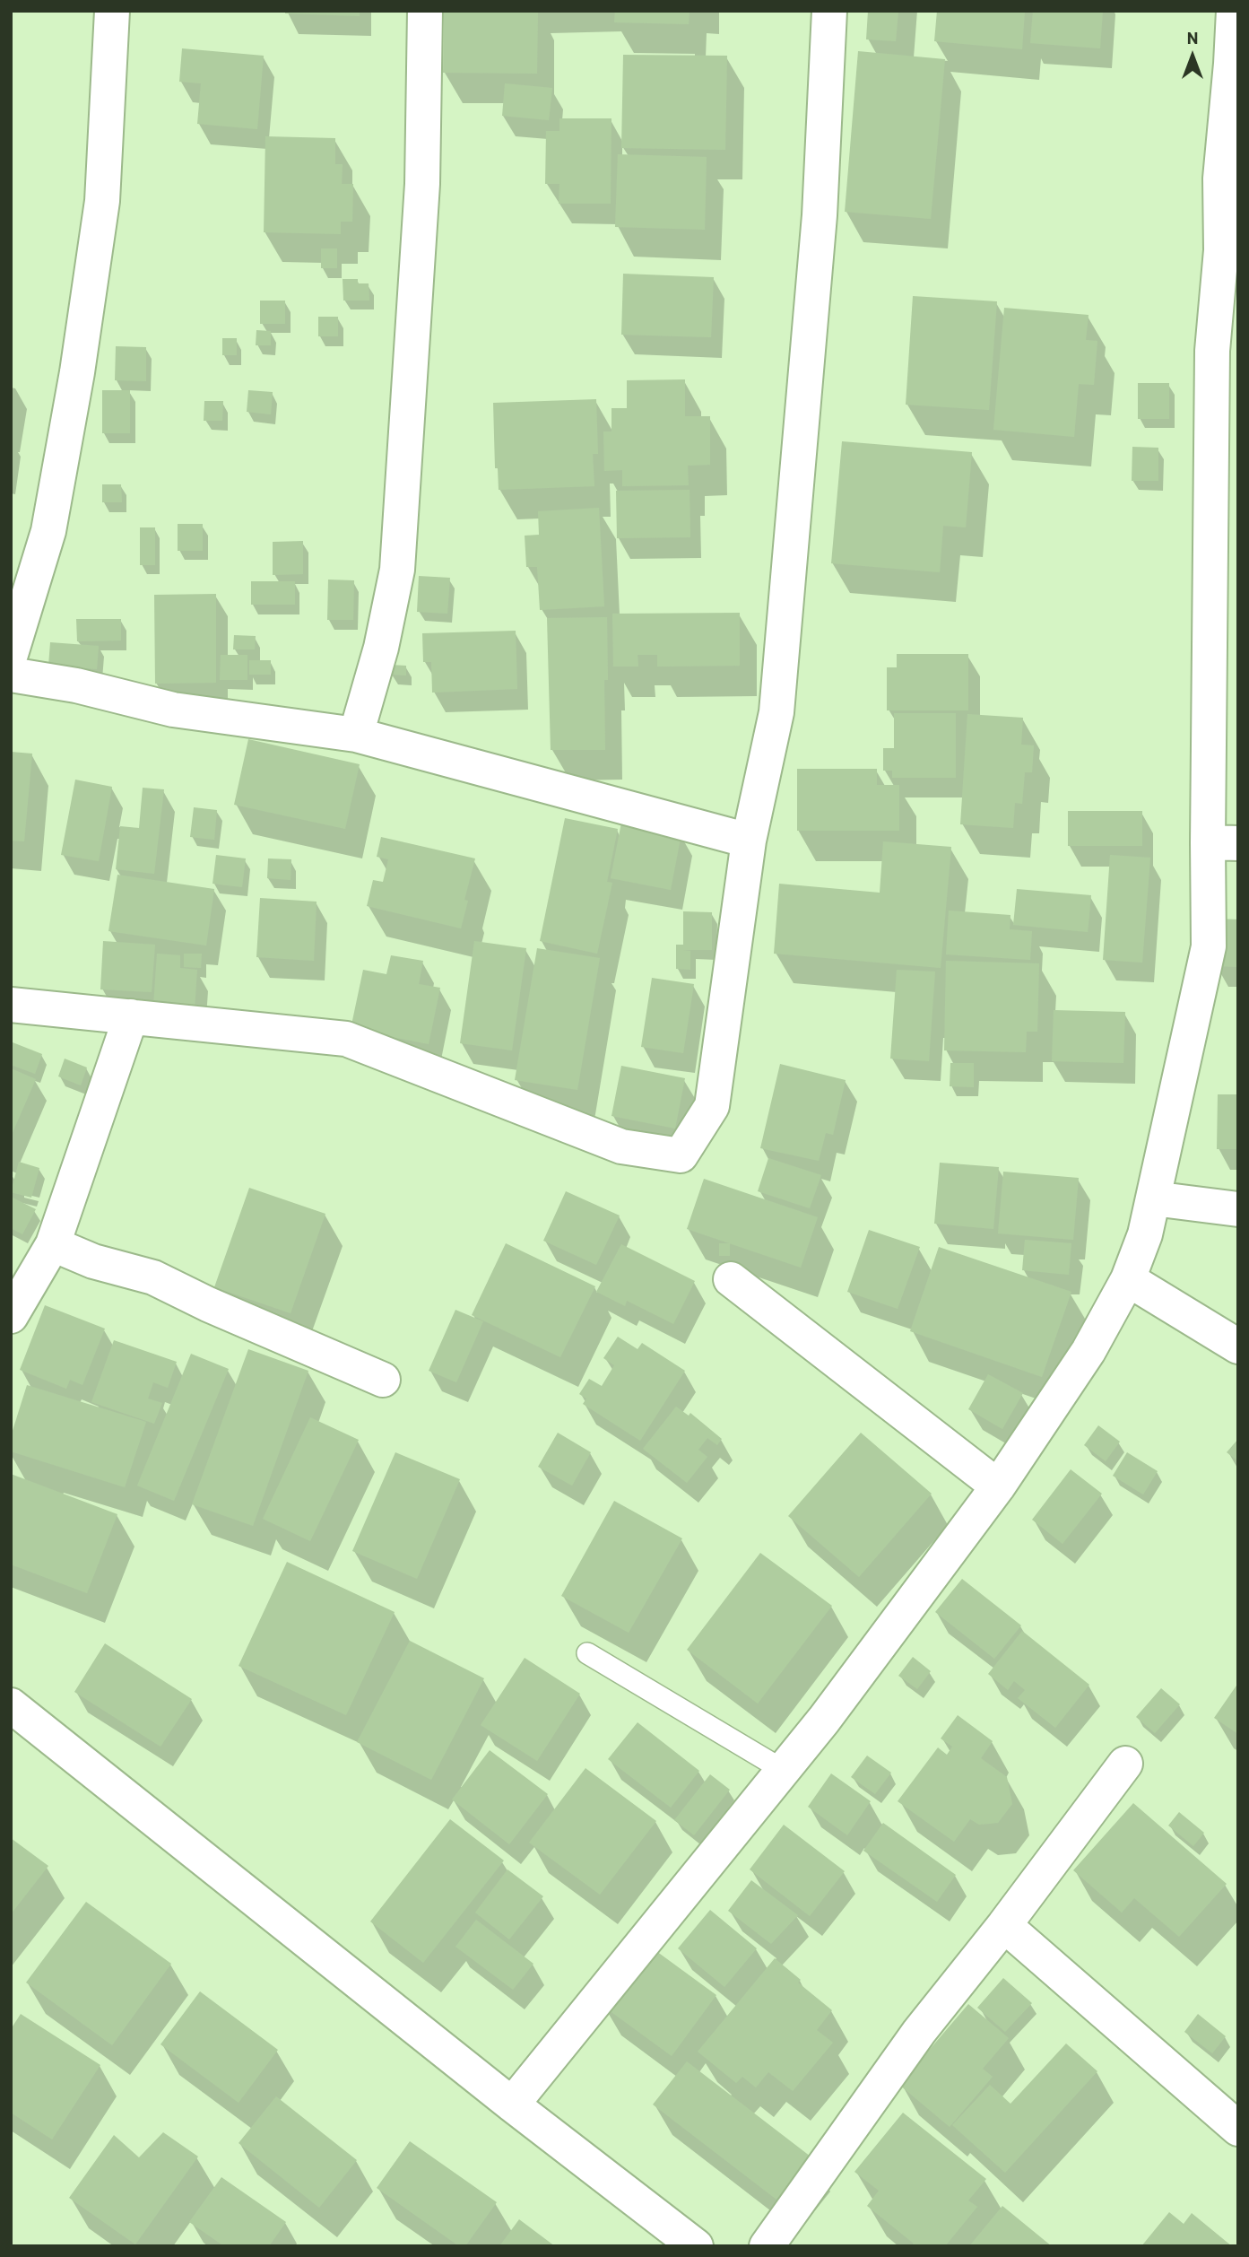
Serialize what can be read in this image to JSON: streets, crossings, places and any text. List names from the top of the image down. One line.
{"north":"top"}
